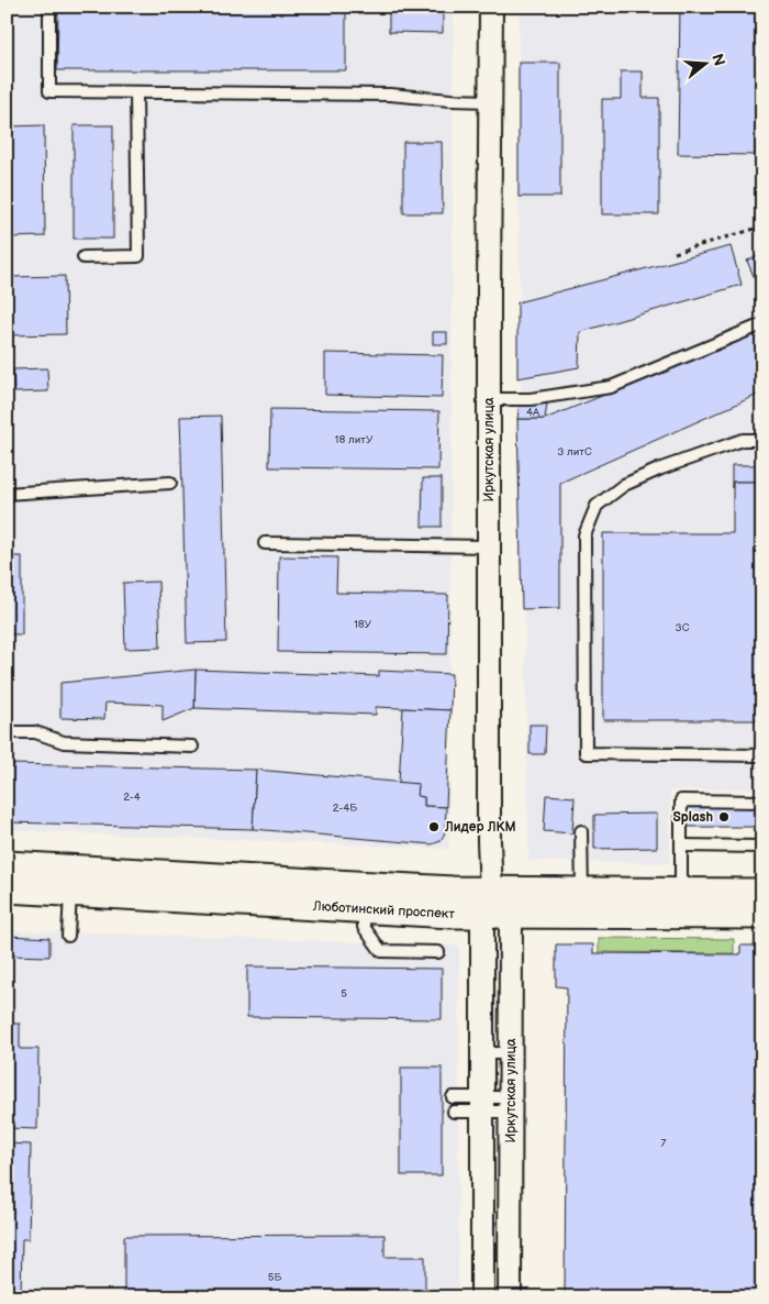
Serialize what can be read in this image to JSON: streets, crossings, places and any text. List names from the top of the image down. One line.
{"streets":{"street":["Иркутская улица","Люботинский проспект"]},"crossings":[["Иркутская улица","Люботинский проспект"]],"places":["Splash","Лидер ЛКМ"],"house_numbers":["4А","18 литУ","3 литС","18У","3С","2-4","2-4Б","5","7","5Б"],"north":"right"}
